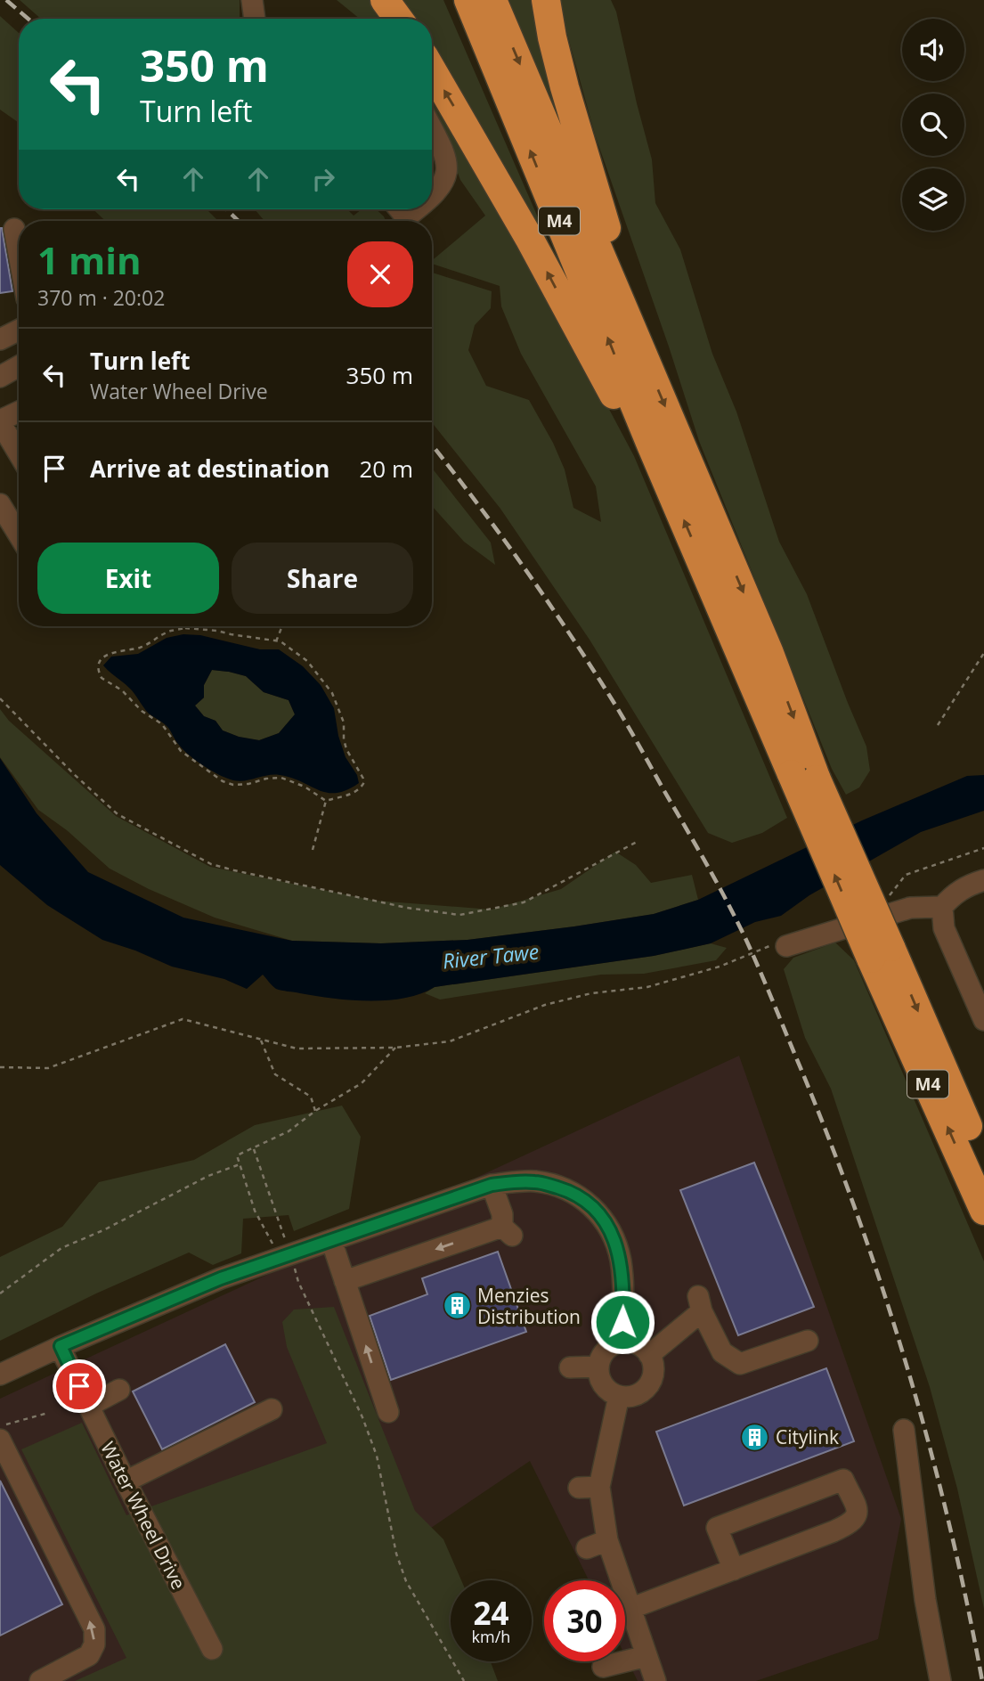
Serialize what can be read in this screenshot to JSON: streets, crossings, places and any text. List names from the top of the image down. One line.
{"streets":{"highway":["M4"],"street":["Water Wheel Drive"]},"water":["River Tawe"],"places":{"building":["Menzies Distribution","Citylink"]},"page":{"turn":["350 m","Turn left"],"heading":["1 min","370 m · 20:02"],"list":[{"name":"Turn left","note":"Water Wheel Drive","value":"350 m"},{"name":"Arrive at destination","value":"20 m"}],"buttons":["Exit","Share"],"speed":"24 km/h","limit":"30"}}
